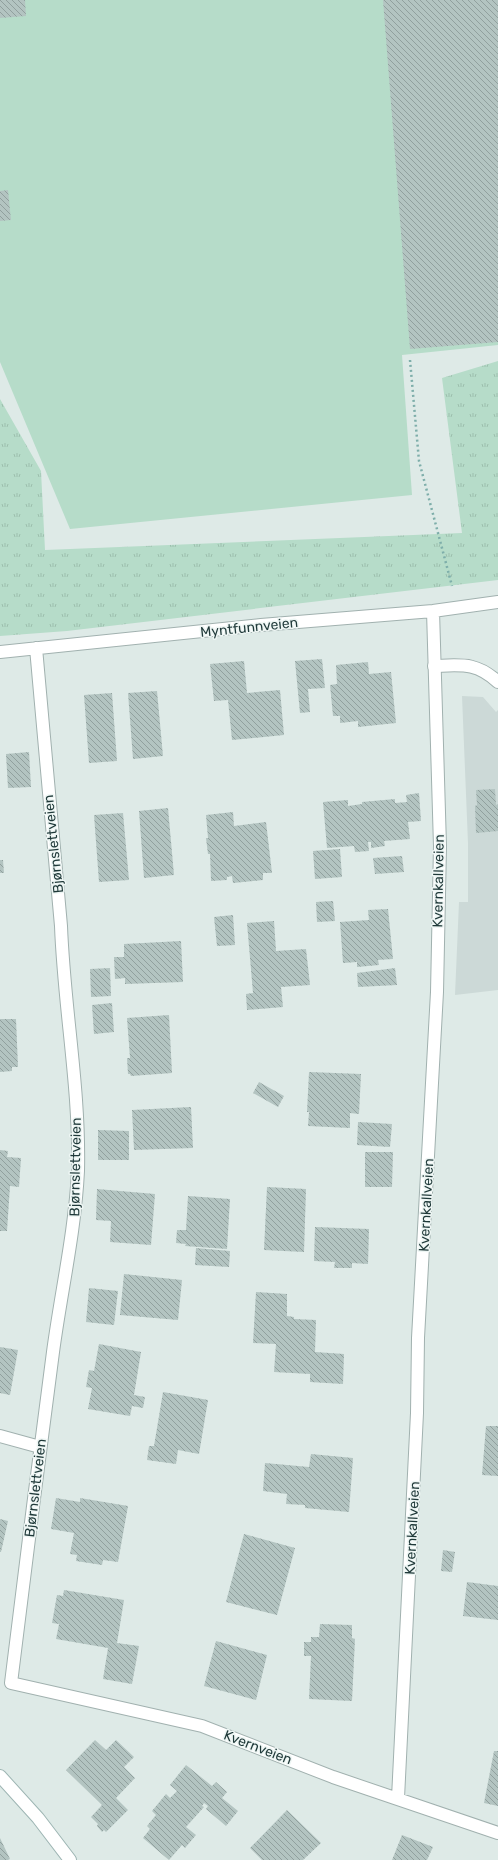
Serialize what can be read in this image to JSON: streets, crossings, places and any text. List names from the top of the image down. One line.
{"streets":{"street":["Myntfunnveien","Bjørnslettveien","Kvernkallveien","Kvernveien"]},"crossings":[["Myntfunnveien","Bjørnslettveien"],["Myntfunnveien","Kvernkallveien"],["Bjørnslettveien","Kvernveien"],["Kvernkallveien","Kvernveien"]]}
